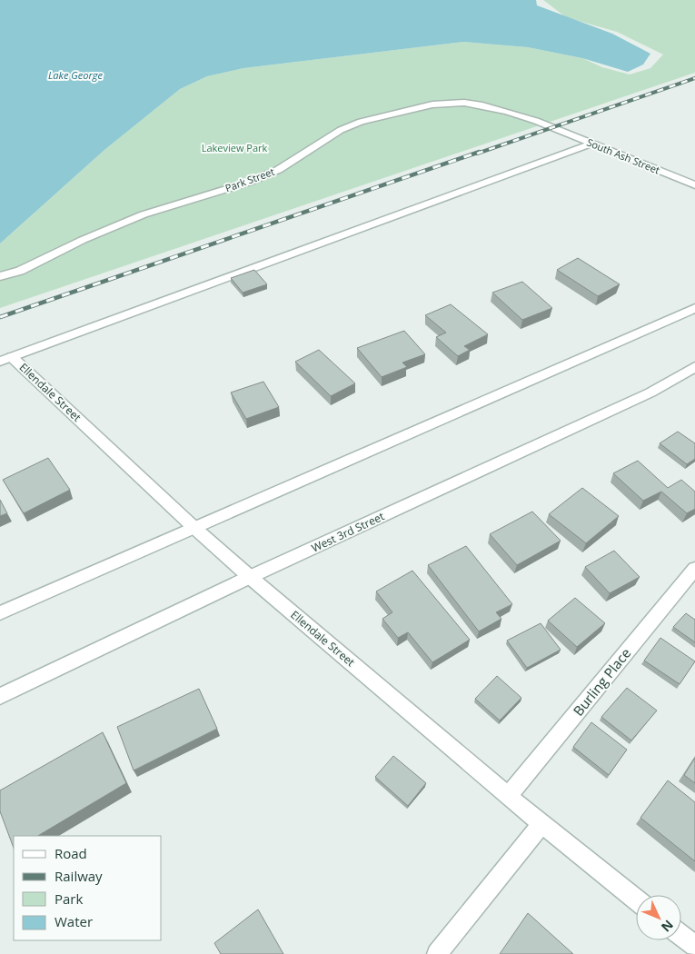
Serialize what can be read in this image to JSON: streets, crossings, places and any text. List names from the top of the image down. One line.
{"streets":{"street":["South Ash Street","Park Street","Ellendale Street","West 3rd Street","Burling Place"]},"crossings":[["South Ash Street","Park Street"],["Ellendale Street","West 3rd Street"],["Ellendale Street","Burling Place"]],"water":["Lake George"],"parks":["Lakeview Park"],"legend":["Road","Railway","Park","Water"],"north":"bottom right"}
